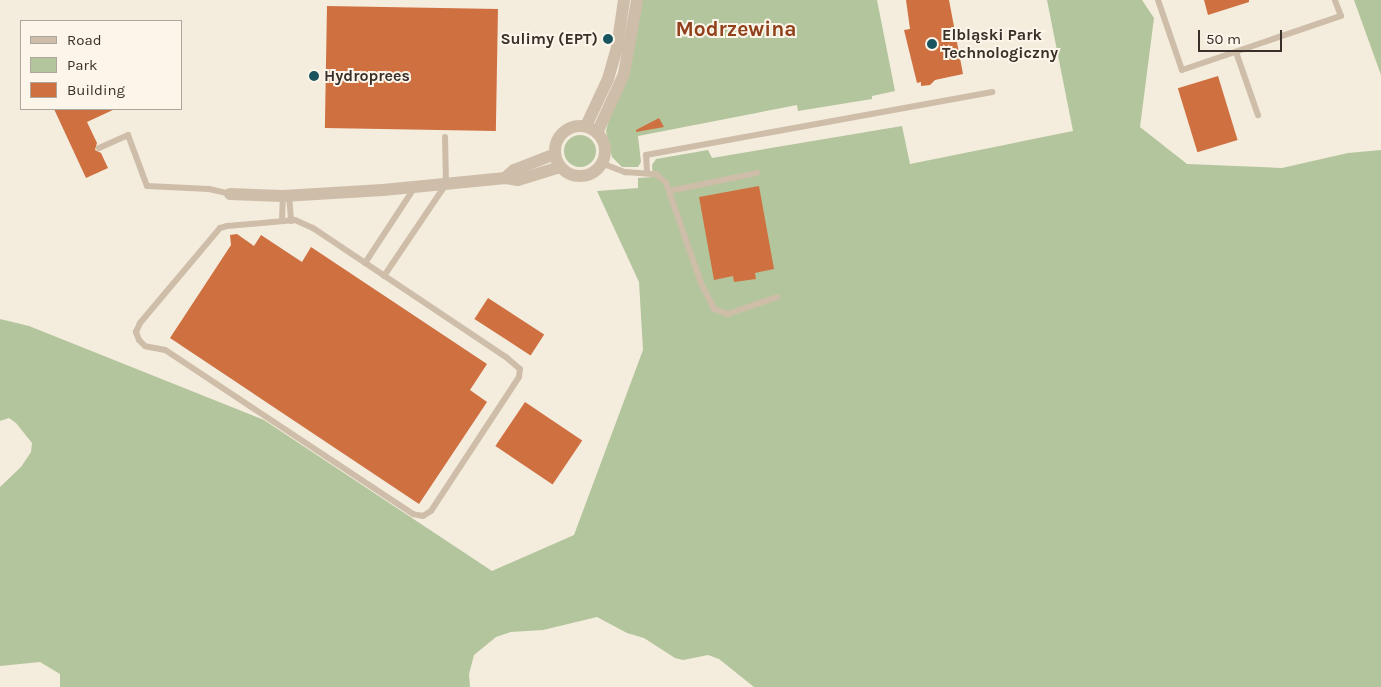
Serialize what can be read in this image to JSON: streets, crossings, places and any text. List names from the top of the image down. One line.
{"districts":["Modrzewina"],"places":["Sulimy (EPT)","Elbląski Park Technologiczny","Hydroprees"],"legend":["Road","Park","Building"],"scale_bar":"50 m"}
